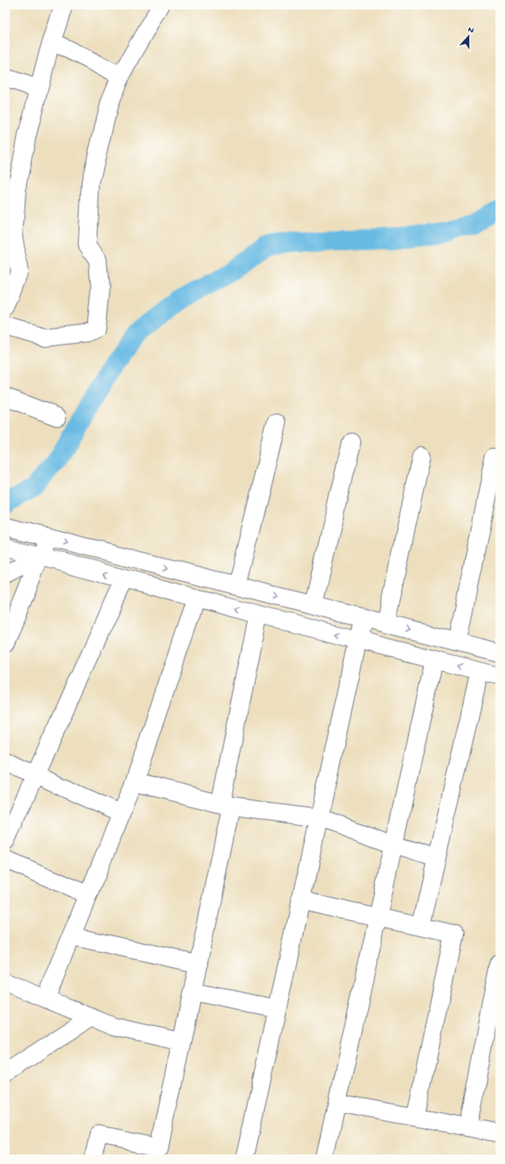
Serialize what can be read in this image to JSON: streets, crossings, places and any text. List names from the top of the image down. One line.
{"north":"top"}
